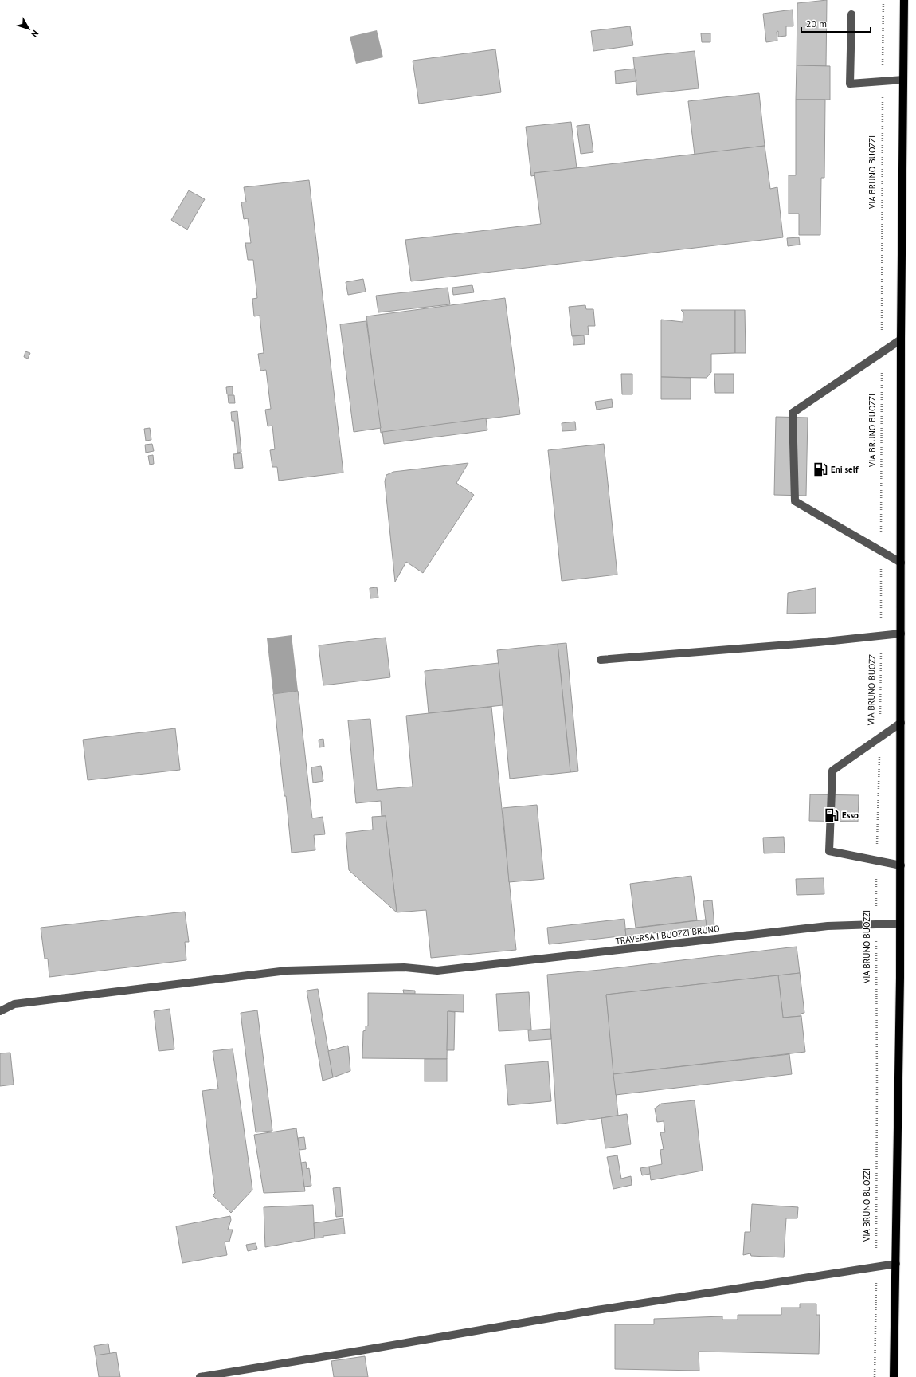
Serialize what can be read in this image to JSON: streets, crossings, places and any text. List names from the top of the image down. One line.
{"streets":{"street":["TRAVERSA I BUOZZI BRUNO"],"path":["VIA BRUNO BUOZZI"]},"crossings":[["VIA BRUNO BUOZZI","TRAVERSA I BUOZZI BRUNO"]],"places":{"fuel station":["Eni self","Esso"]},"scale_bar":"20 m","north":"bottom right"}
